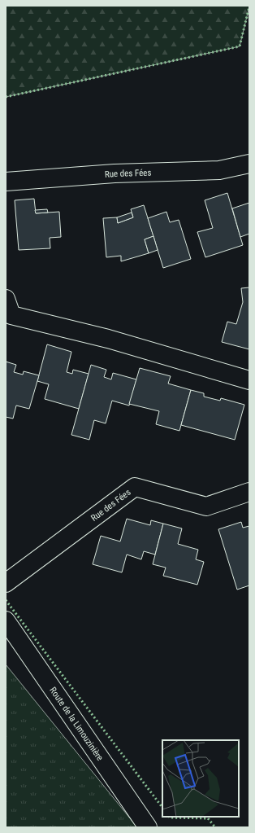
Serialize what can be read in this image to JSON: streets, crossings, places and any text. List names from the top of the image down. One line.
{"streets":{"street":["Rue des Fées","Route de la Limouzinière"]}}
